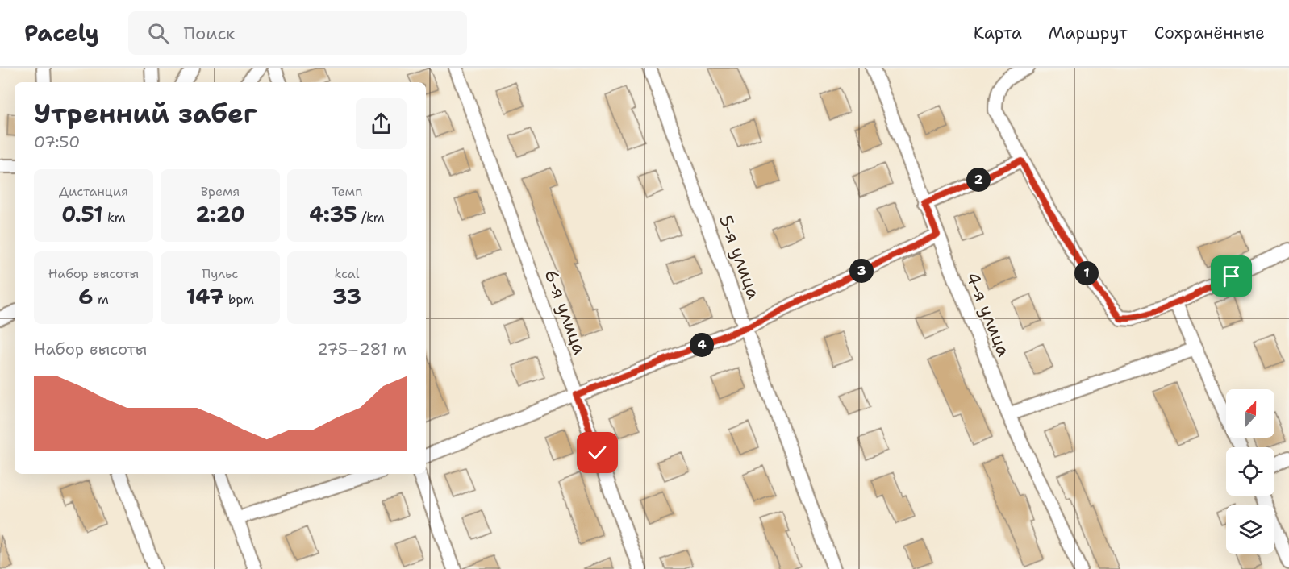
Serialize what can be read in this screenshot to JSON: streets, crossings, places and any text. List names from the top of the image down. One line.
{"streets":{"street":["5-я улица","6-я улица","4-я улица"]},"north":"top","page":{"header":"Pacely","search":"Поиск","nav":["Карта","Маршрут","Сохранённые"],"heading":["Утренний забег","07:50"],"stats":[["Дистанция","0.51 km"],["Время","2:20"],["Темп","4:35 /km"],["Набор высоты","6 m"],["Пульс","147 bpm"],["kcal","33"]],"pins":["2","3","1","4"],"chart":["Набор высоты","275–281 m"]}}
